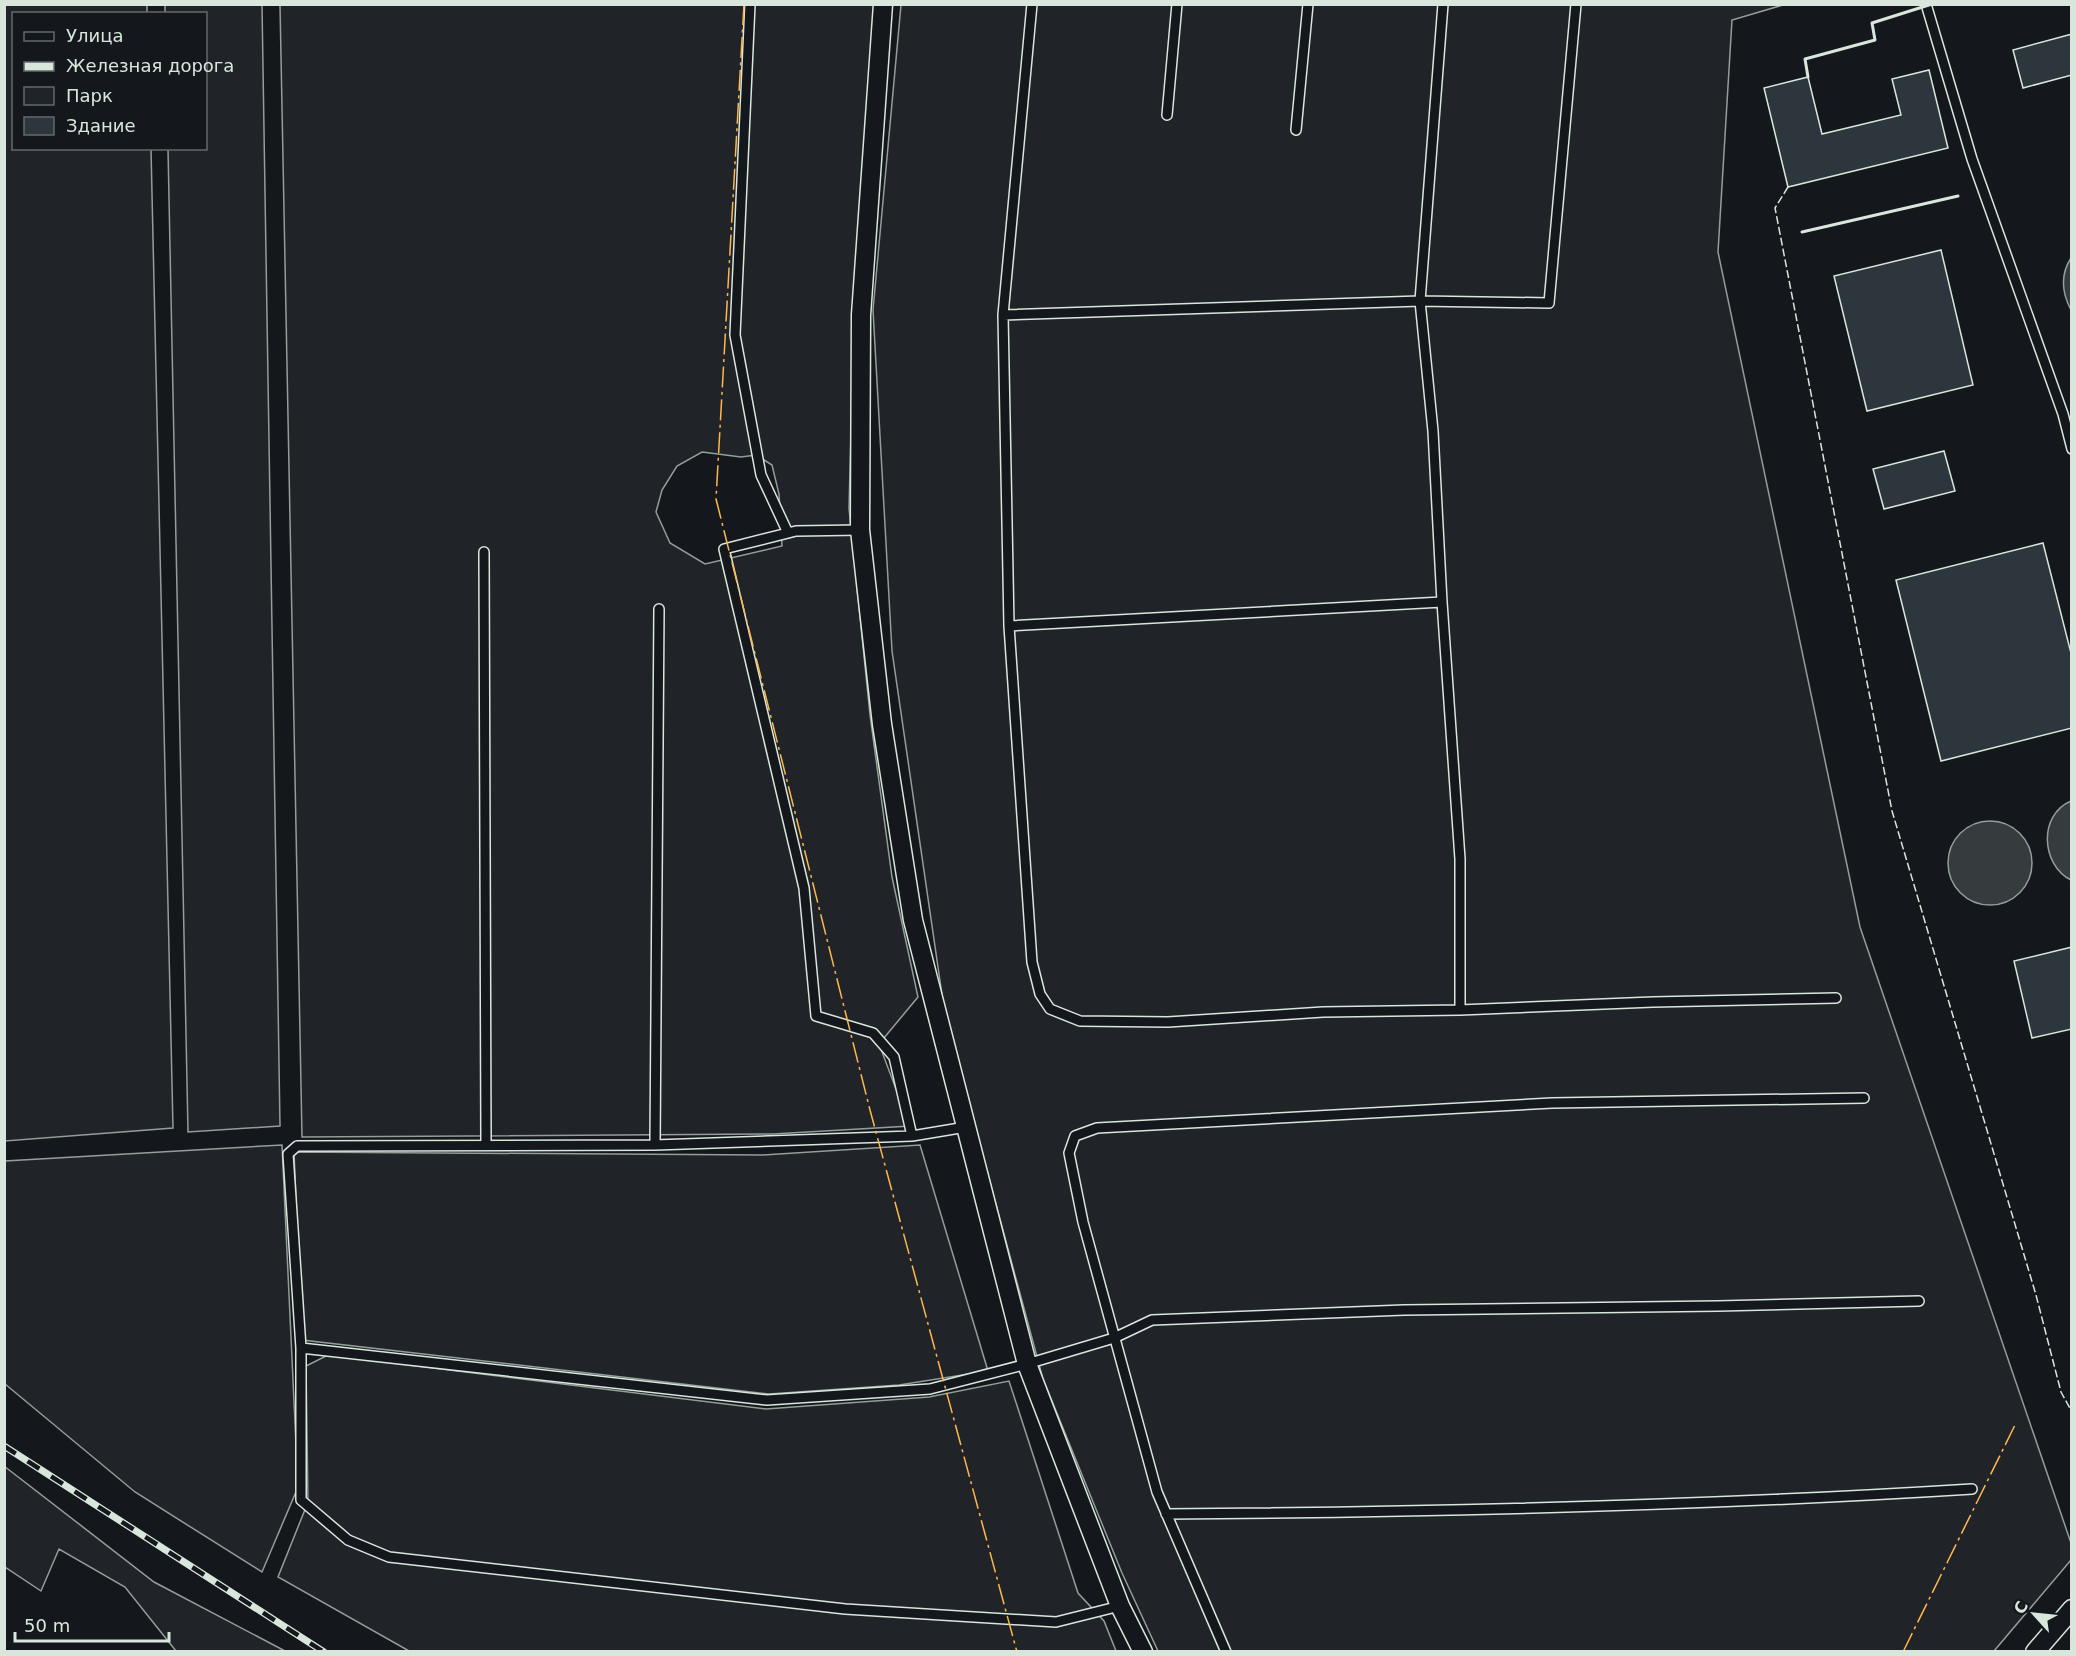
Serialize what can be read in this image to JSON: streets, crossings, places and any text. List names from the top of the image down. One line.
{"legend":["Улица","Железная дорога","Парк","Здание"],"scale_bar":"50 m","north":"top left"}
